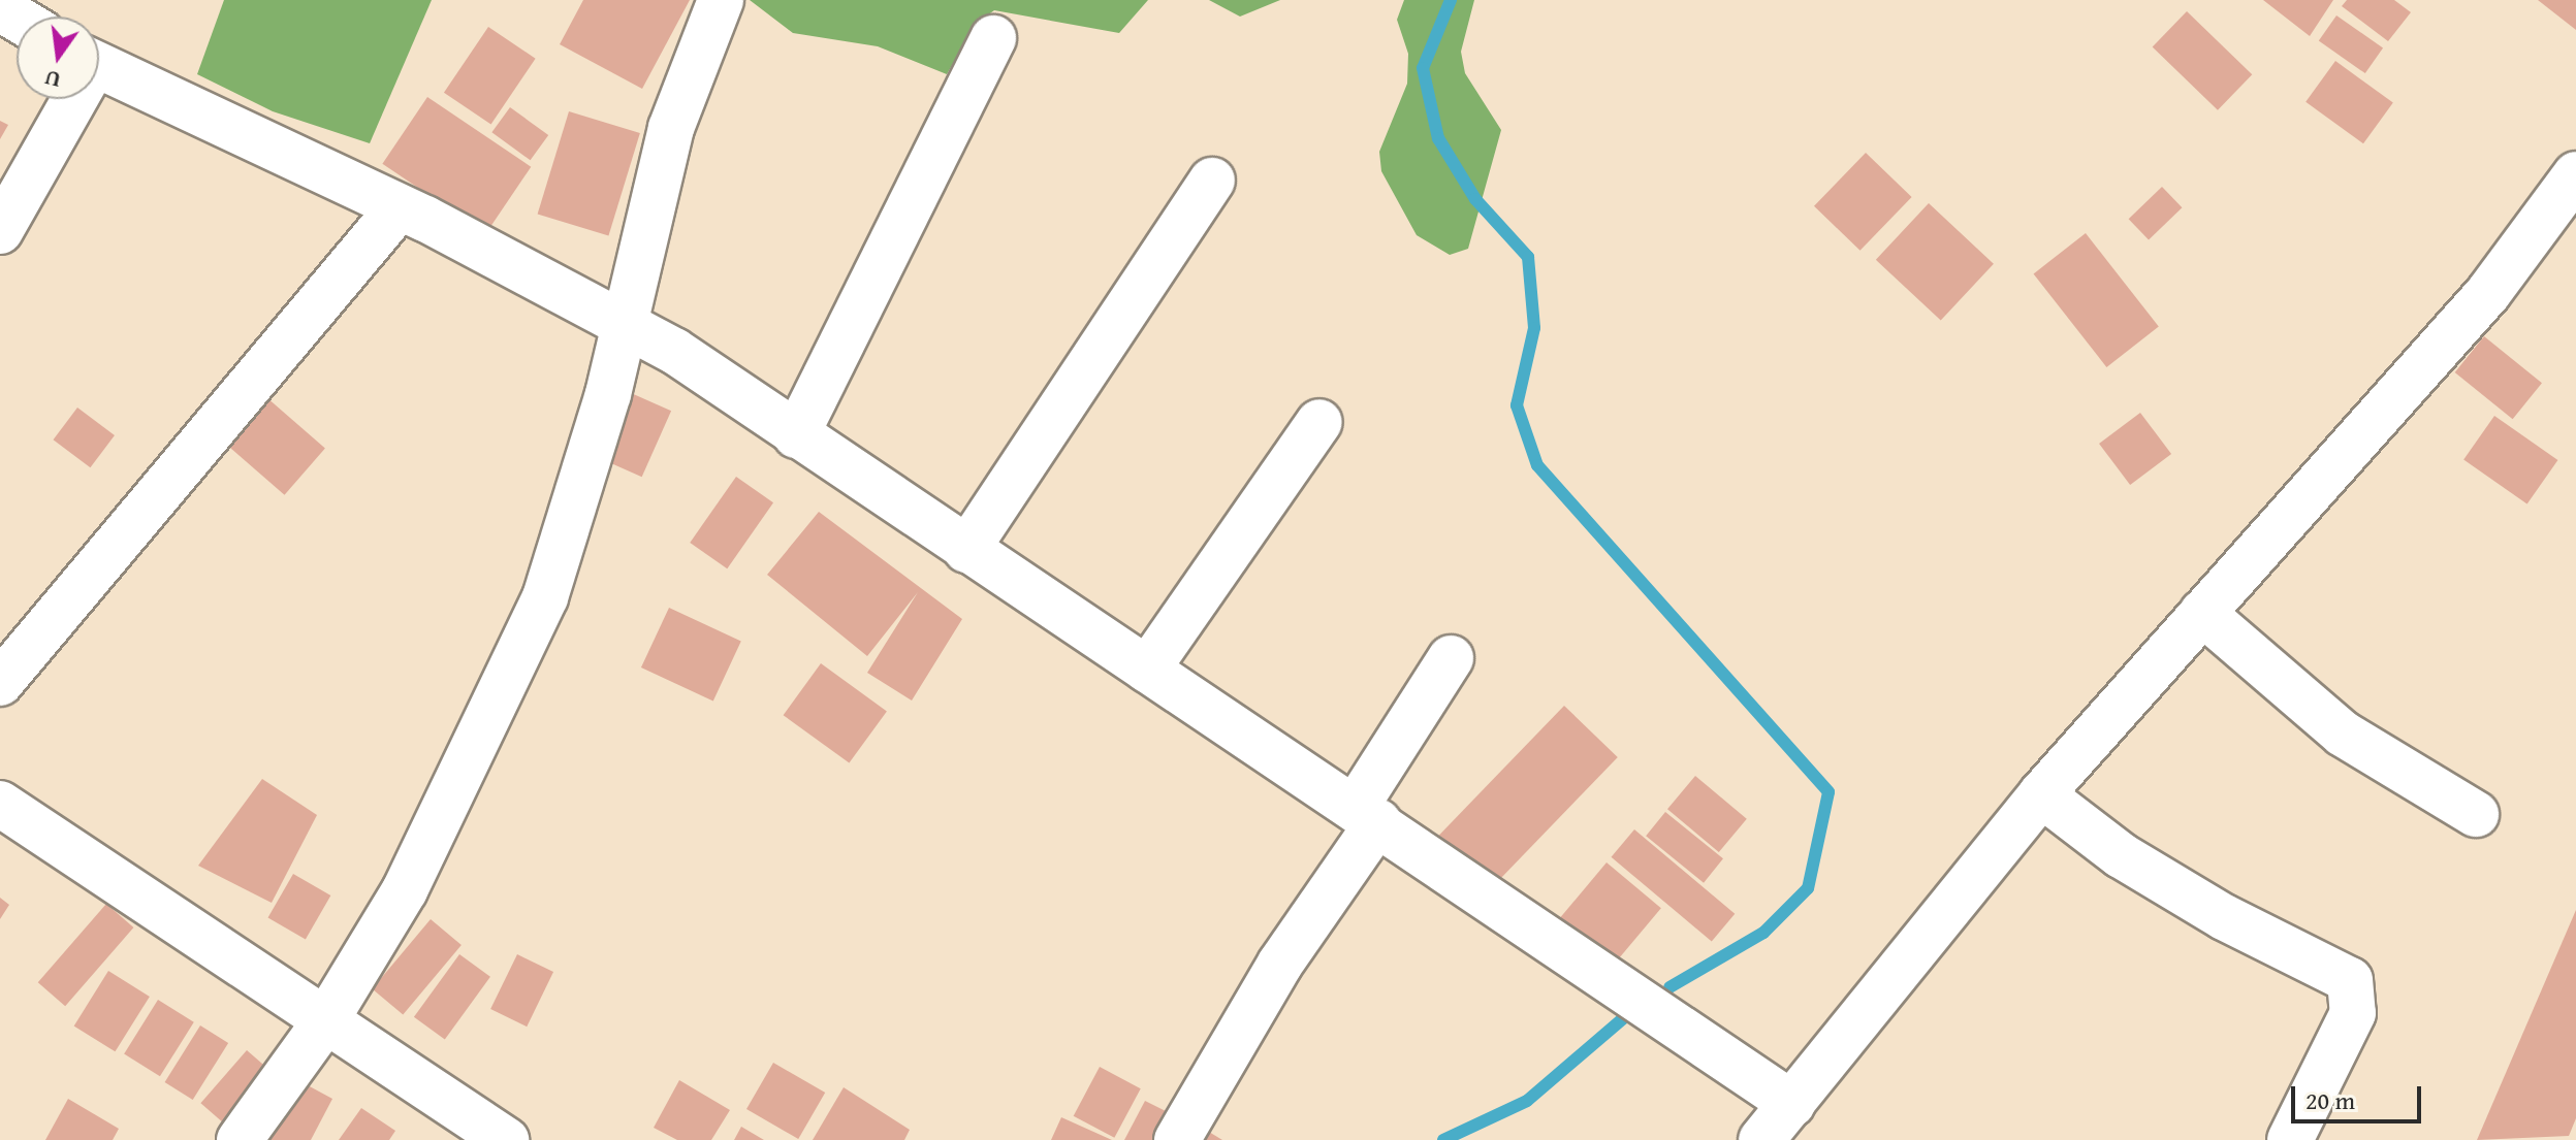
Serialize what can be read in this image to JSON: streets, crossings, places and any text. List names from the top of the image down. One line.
{"scale_bar":"20 m","north":"bottom"}
